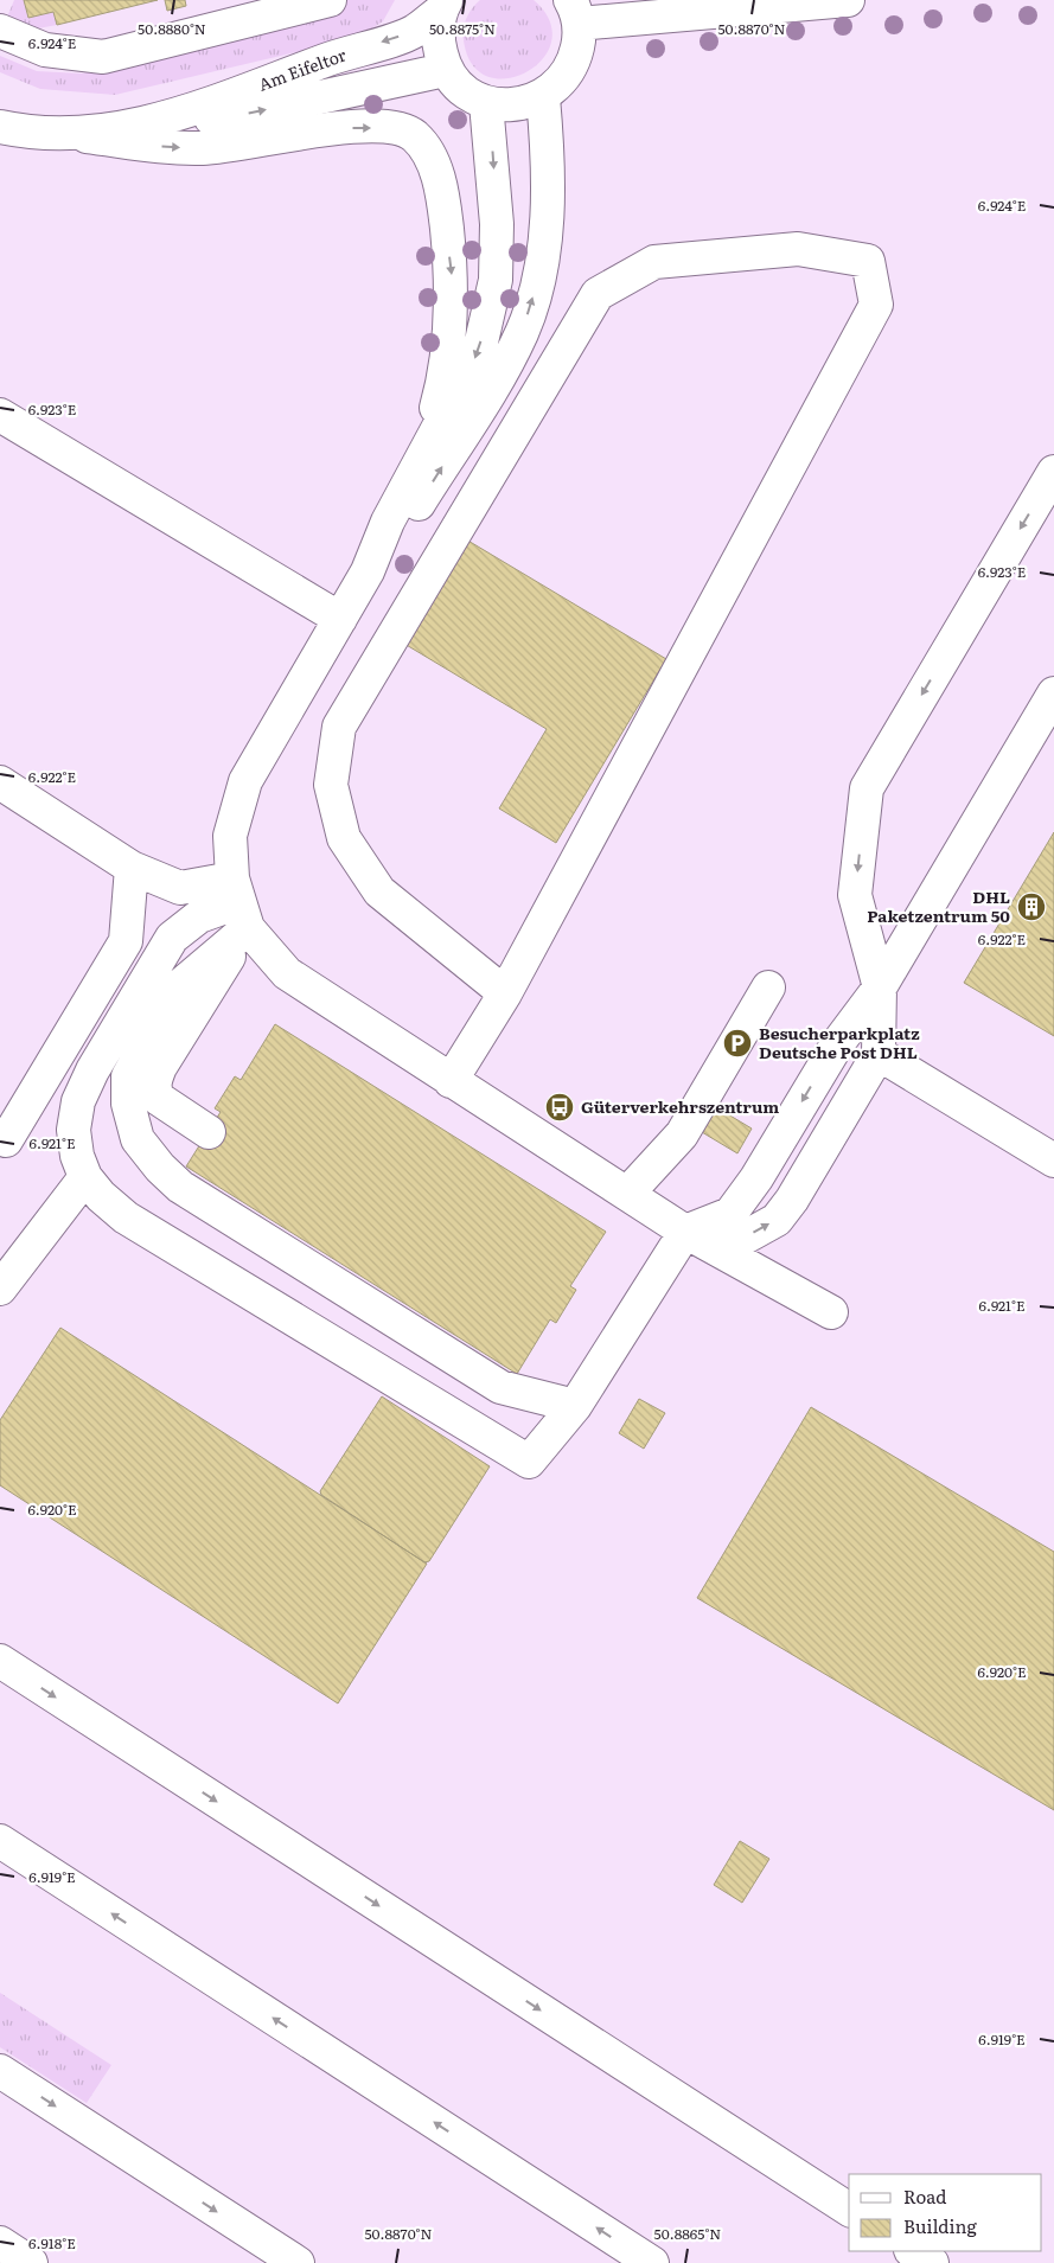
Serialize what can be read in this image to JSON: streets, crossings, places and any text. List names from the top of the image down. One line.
{"streets":{"main road":["Am Eifeltor"]},"places":{"building":["DHL Paketzentrum 50"],"parking":["Besucherparkplatz Deutsche Post DHL"],"bus stop":["Güterverkehrszentrum"]},"legend":["Road","Building"],"coordinates":["50.8880°N","50.8875°N","50.8870°N","6.924°E","6.923°E","6.922°E","6.921°E","6.920°E","6.919°E","50.8865°N","6.918°E"]}
